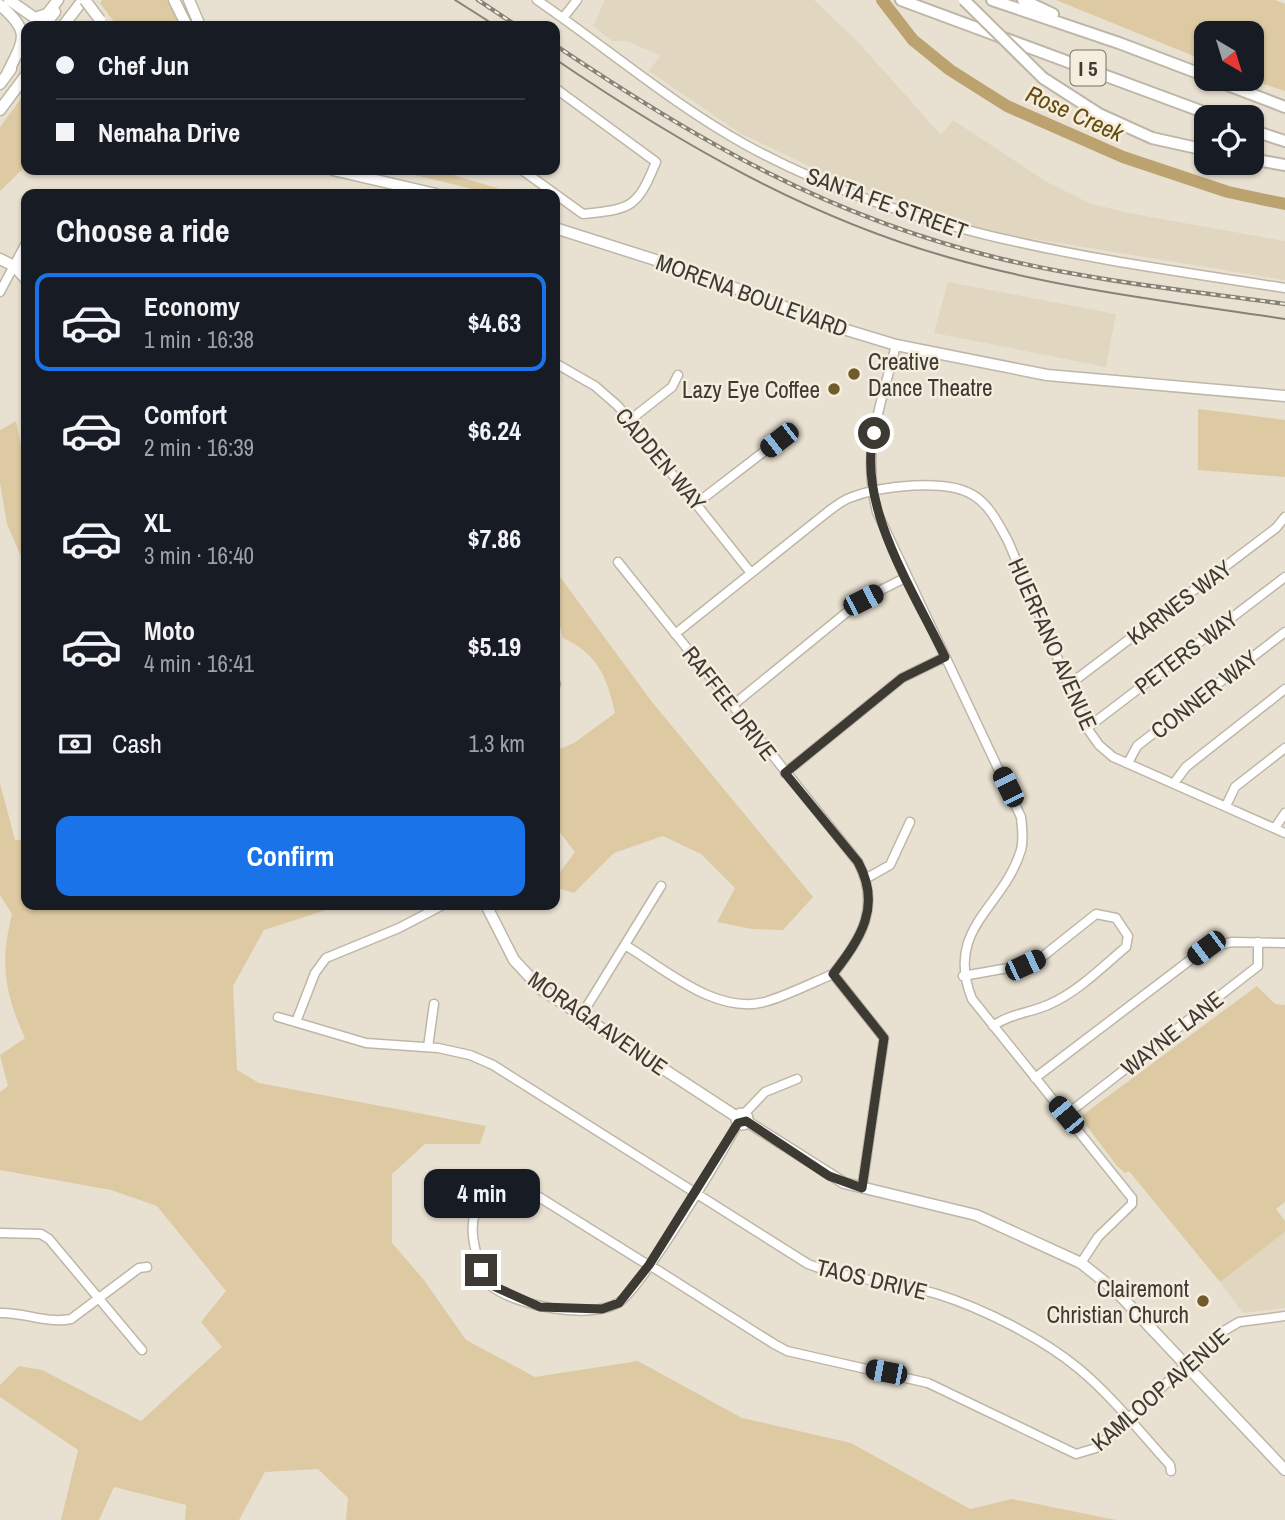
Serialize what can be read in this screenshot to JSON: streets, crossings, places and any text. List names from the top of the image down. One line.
{"streets":{"highway":["I 5"],"main road":["MORENA BOULEVARD","MORAGA AVENUE"],"street":["SANTA FE STREET","CADDEN WAY","KARNES WAY","HUERFANO AVENUE","PETERS WAY","CONNER WAY","RAFFEE DRIVE","WAYNE LANE","TAOS DRIVE","KAMLOOP AVENUE"]},"crossings":[["CADDEN WAY","HUERFANO AVENUE"],["KARNES WAY","HUERFANO AVENUE"],["HUERFANO AVENUE","PETERS WAY"],["HUERFANO AVENUE","CONNER WAY"],["HUERFANO AVENUE","RAFFEE DRIVE"],["MORAGA AVENUE","KAMLOOP AVENUE"],["TAOS DRIVE","KAMLOOP AVENUE"]],"water":["Rose Creek"],"places":["Creative Dance Theatre","Lazy Eye Coffee","Clairemont Christian Church"],"north":"bottom right","page":{"banner":["Chef Jun","Nemaha Drive"],"heading":"Choose a ride","list":[{"name":"Economy","note":"1 min · 16:38","value":"$4.63"},{"name":"Comfort","note":"2 min · 16:39","value":"$6.24"},{"name":"XL","note":"3 min · 16:40","value":"$7.86"},{"name":"Moto","note":"4 min · 16:41","value":"$5.19"}],"pay":["Cash","1.3 km"],"buttons":"Confirm","bubble":"4 min"}}
